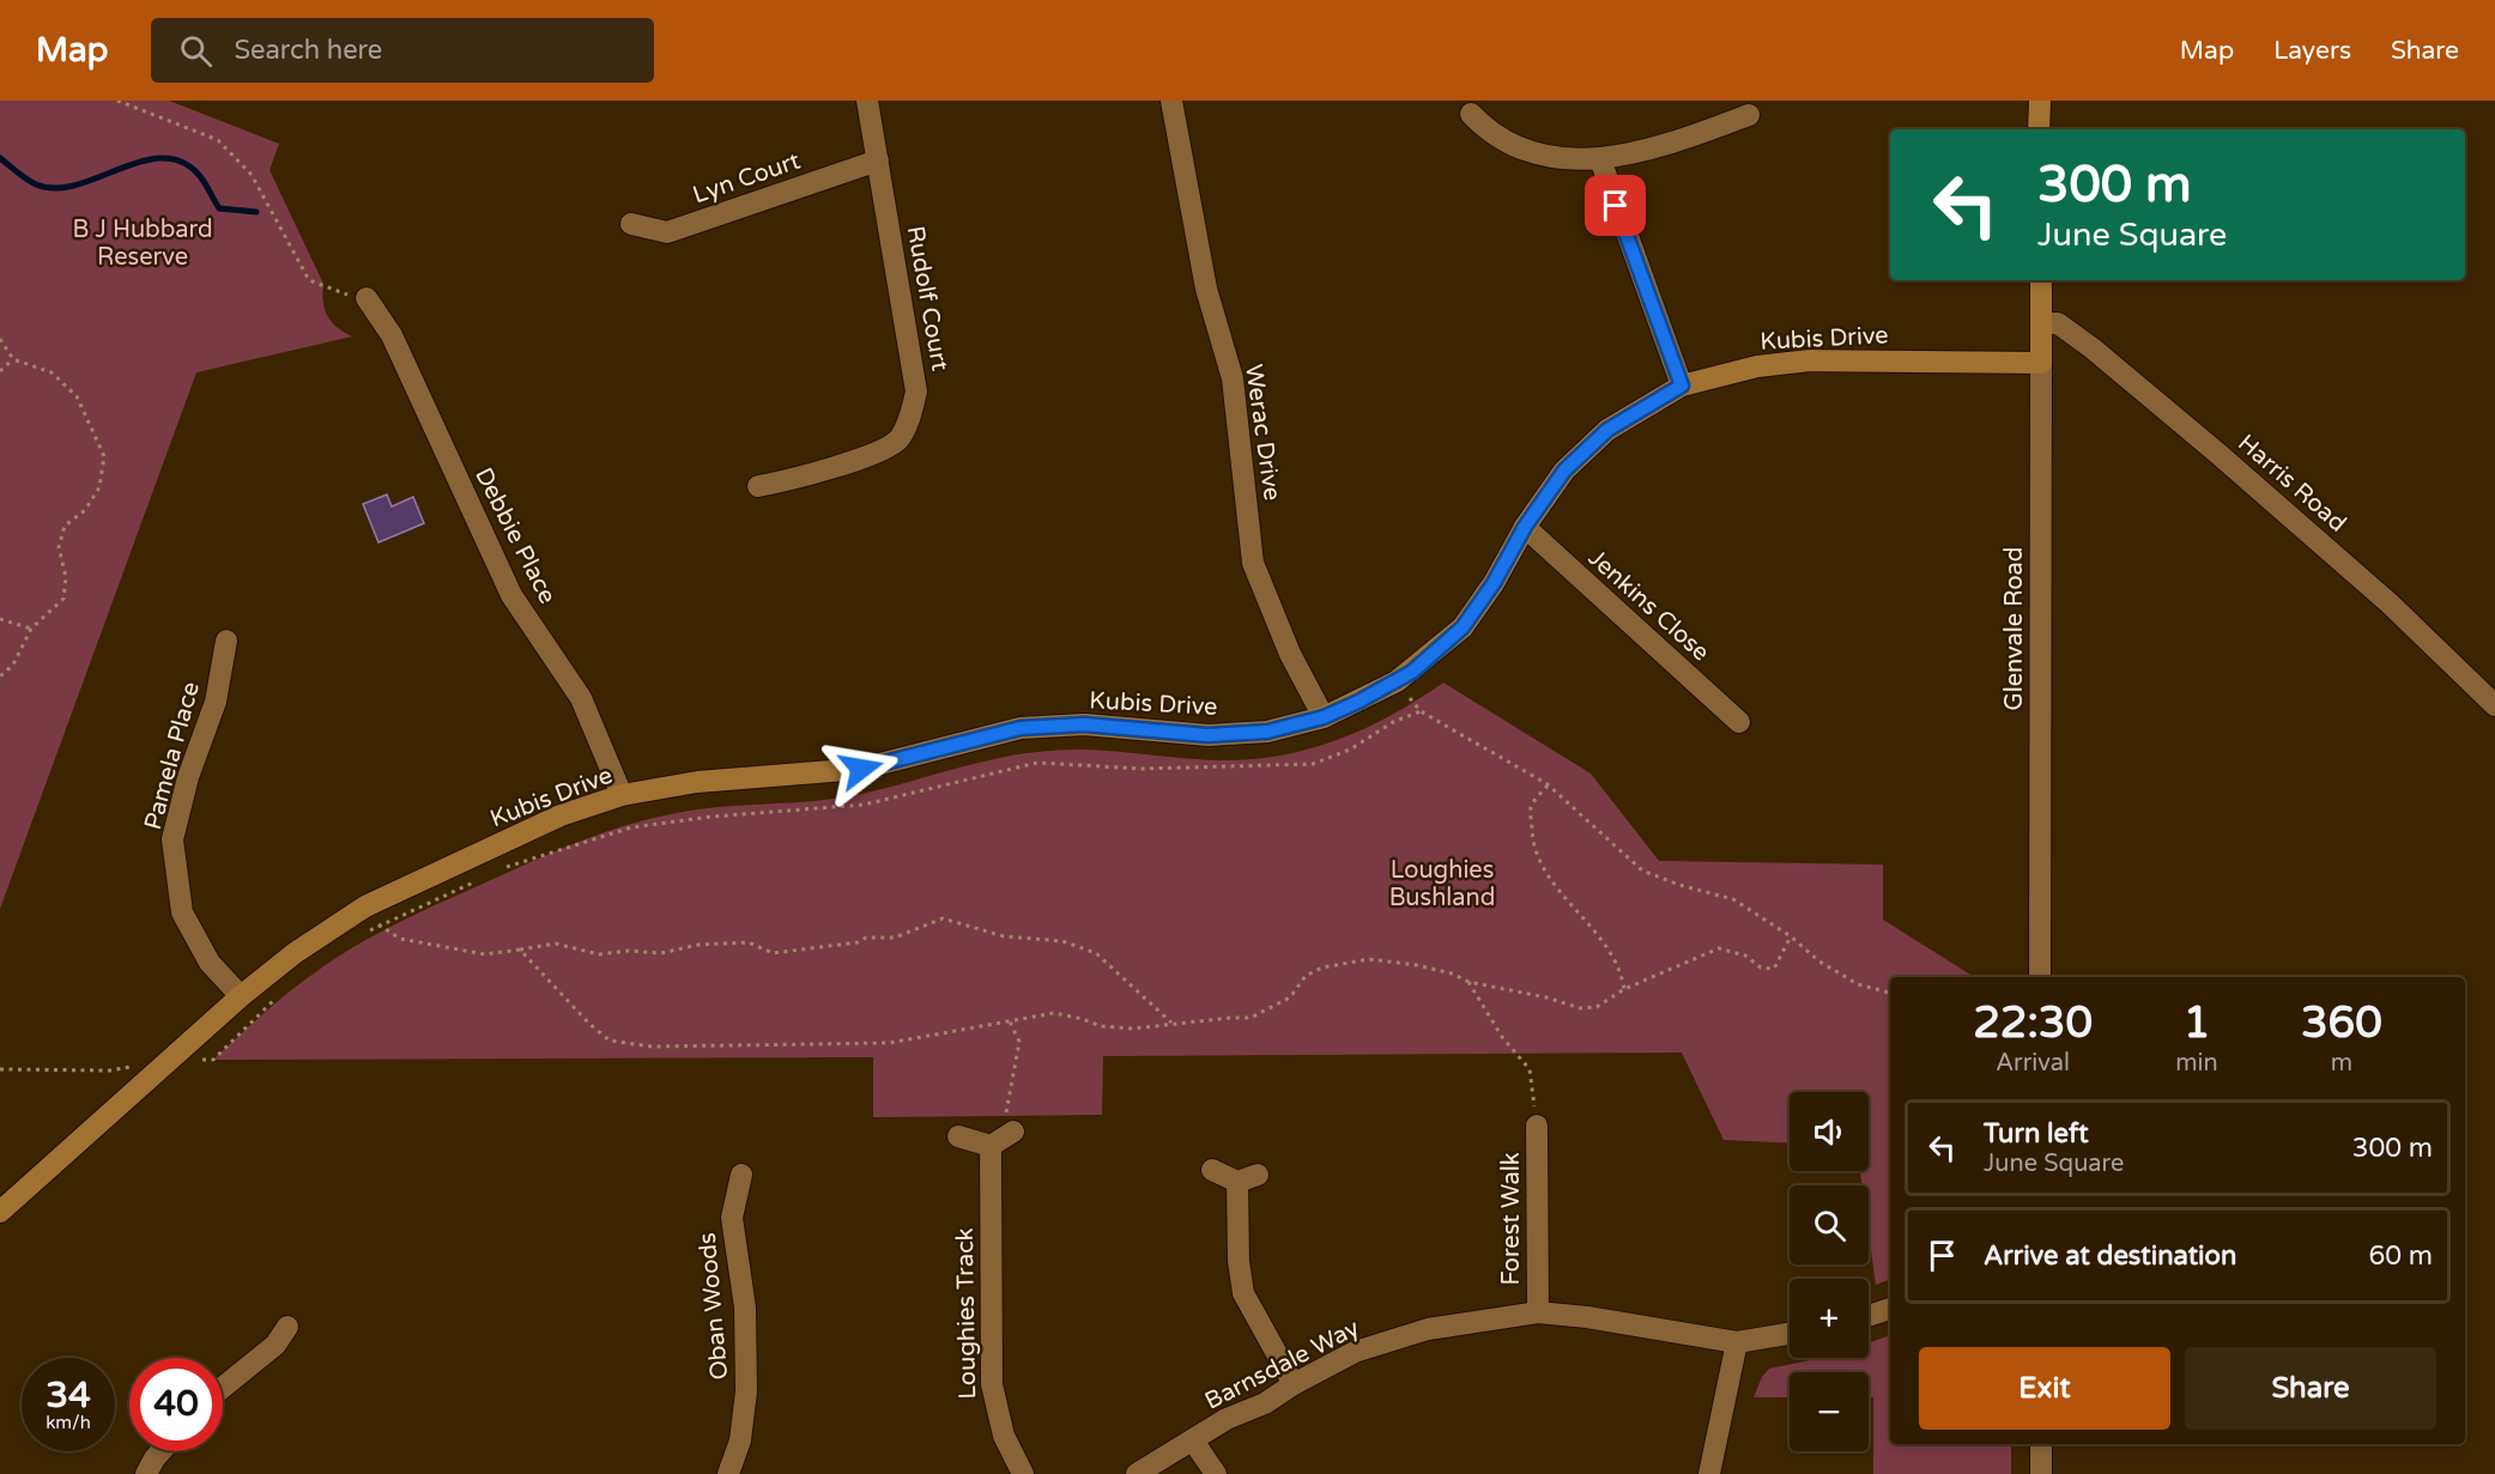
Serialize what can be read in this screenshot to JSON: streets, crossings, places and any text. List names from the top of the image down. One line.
{"streets":{"street":["Lyn Court","Rudolf Court","Kubis Drive","Werac Drive","Harris Road","Debbie Place","Jenkins Close","Glenvale Road","Pamela Place","Forest Walk","Oban Woods","Loughies Track","Barnsdale Way"]},"crossings":[["Lyn Court","Rudolf Court"],["Kubis Drive","Werac Drive"],["Kubis Drive","Debbie Place"],["Kubis Drive","Jenkins Close"],["Kubis Drive","Glenvale Road"],["Kubis Drive","Pamela Place"],["Harris Road","Glenvale Road"],["Forest Walk","Barnsdale Way"]],"parks":["B J Hubbard Reserve","Loughies Bushland"],"page":{"header":"Map","search":"Search here","nav":["Map","Layers","Share"],"turn":["300 m","June Square"],"eta":["22:30","Arrival","1","min","360","m"],"map_buttons":["+","−"],"list":[{"name":"Turn left","note":"June Square","value":"300 m"},{"name":"Arrive at destination","value":"60 m"}],"buttons":["Exit","Share"],"speed":"34 km/h","limit":"40"}}
